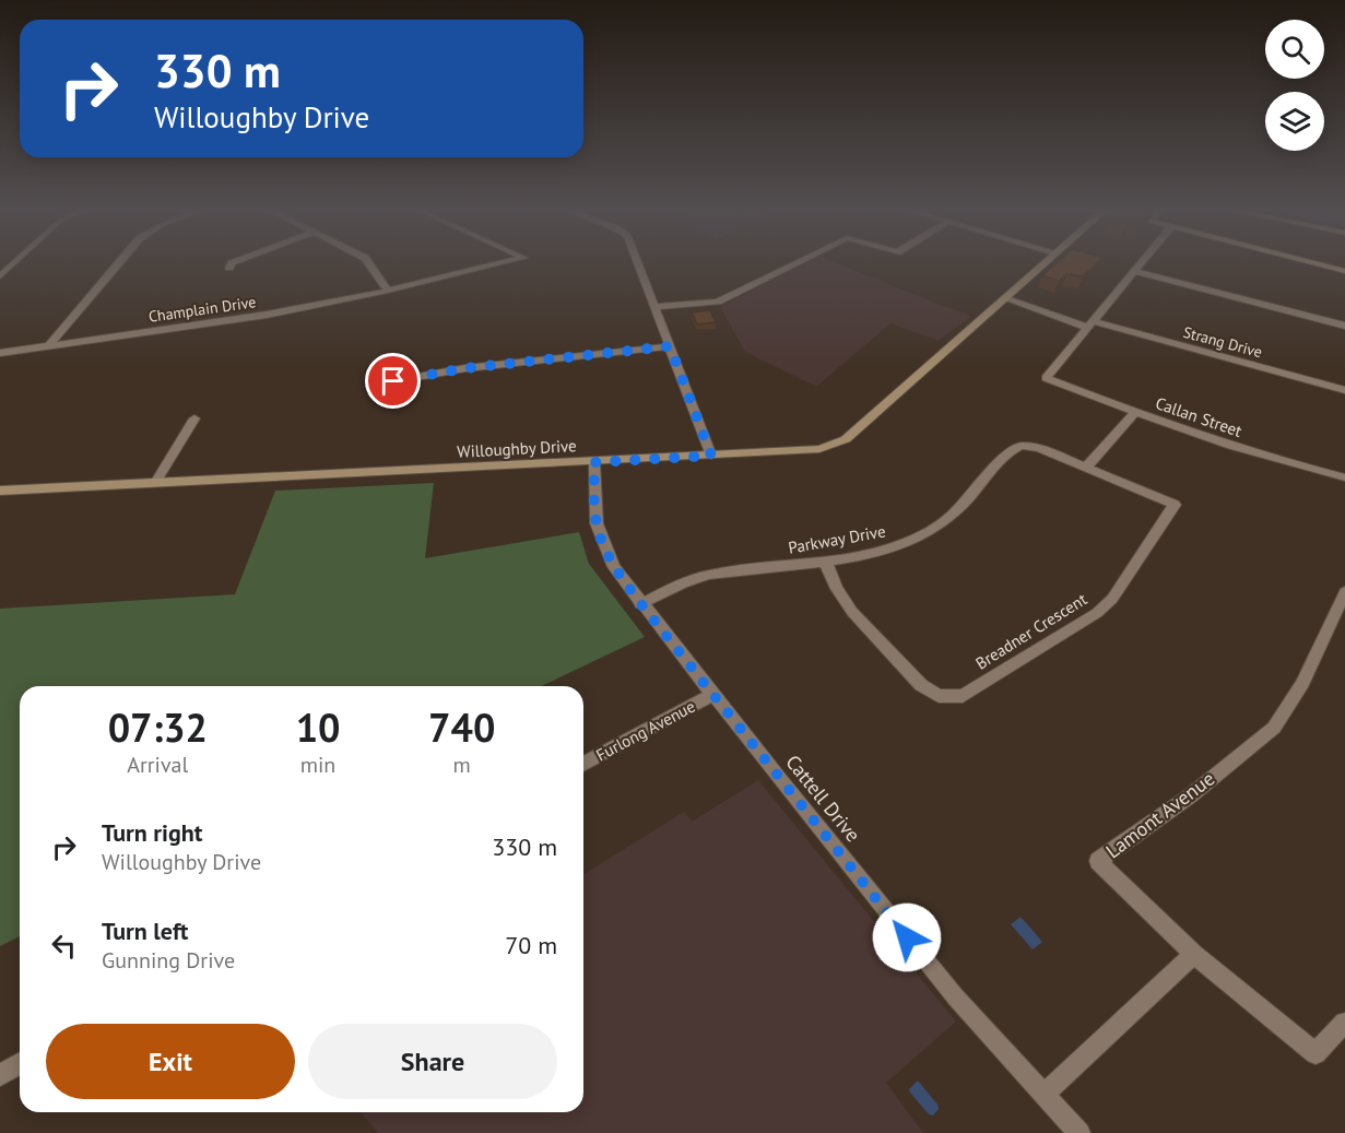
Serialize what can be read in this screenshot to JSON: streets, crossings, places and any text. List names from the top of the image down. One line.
{"streets":{"street":["Champlain Drive","Strang Drive","Callan Street","Willoughby Drive","Parkway Drive","Breadner Crescent","Furlong Avenue","Cattell Drive","Lamont Avenue"]},"crossings":[["Strang Drive","Callan Street"],["Strang Drive","Willoughby Drive"],["Willoughby Drive","Cattell Drive"],["Parkway Drive","Breadner Crescent"],["Parkway Drive","Cattell Drive"],["Furlong Avenue","Cattell Drive"]],"page":{"turn":["330 m","Willoughby Drive"],"eta":["07:32","Arrival","10","min","740","m"],"list":[{"name":"Turn right","note":"Willoughby Drive","value":"330 m"},{"name":"Turn left","note":"Gunning Drive","value":"70 m"}],"buttons":["Exit","Share"]}}
